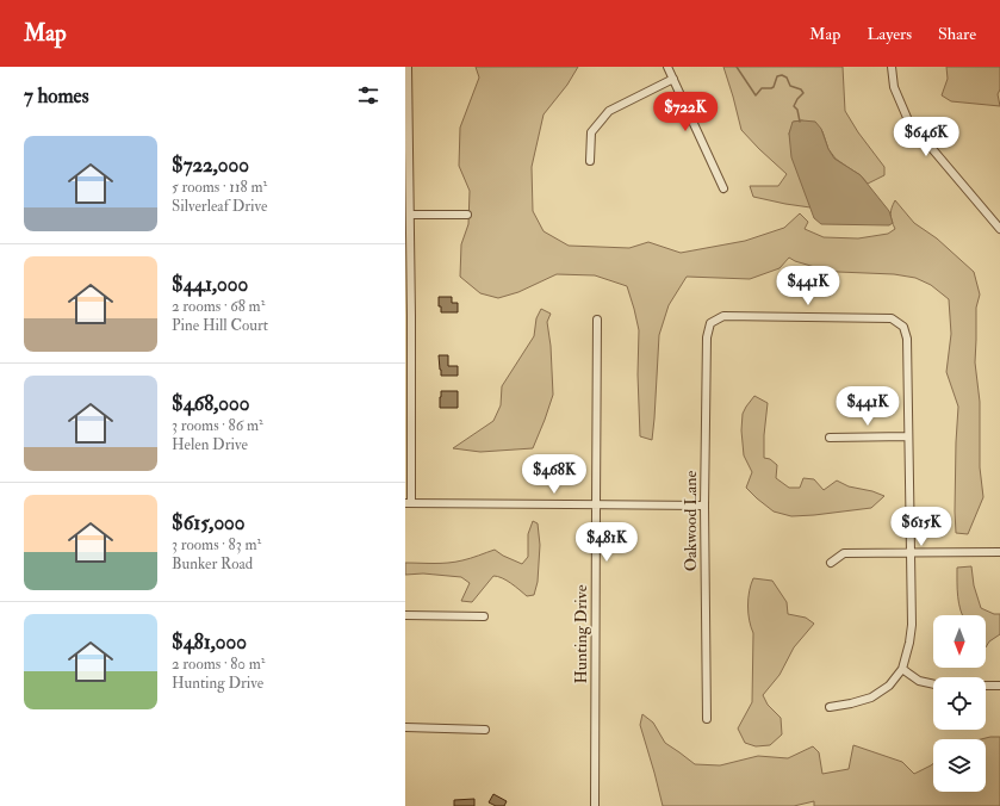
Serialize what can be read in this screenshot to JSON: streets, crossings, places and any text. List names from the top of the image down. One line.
{"streets":{"street":["Oakwood Lane","Hunting Drive"]},"north":"bottom","page":{"header":"Map","nav":["Map","Layers","Share"],"heading":"7 homes","price":["$722K","$646K","$441K","$441K","$468K","$615K","$481K"],"list":[{"name":"$722,000","note":"5 rooms · 118 m² · Silverleaf Drive"},{"name":"$441,000","note":"2 rooms · 68 m² · Pine Hill Court"},{"name":"$468,000","note":"3 rooms · 86 m² · Helen Drive"},{"name":"$615,000","note":"3 rooms · 83 m² · Bunker Road"},{"name":"$481,000","note":"2 rooms · 80 m² · Hunting Drive"}]}}
